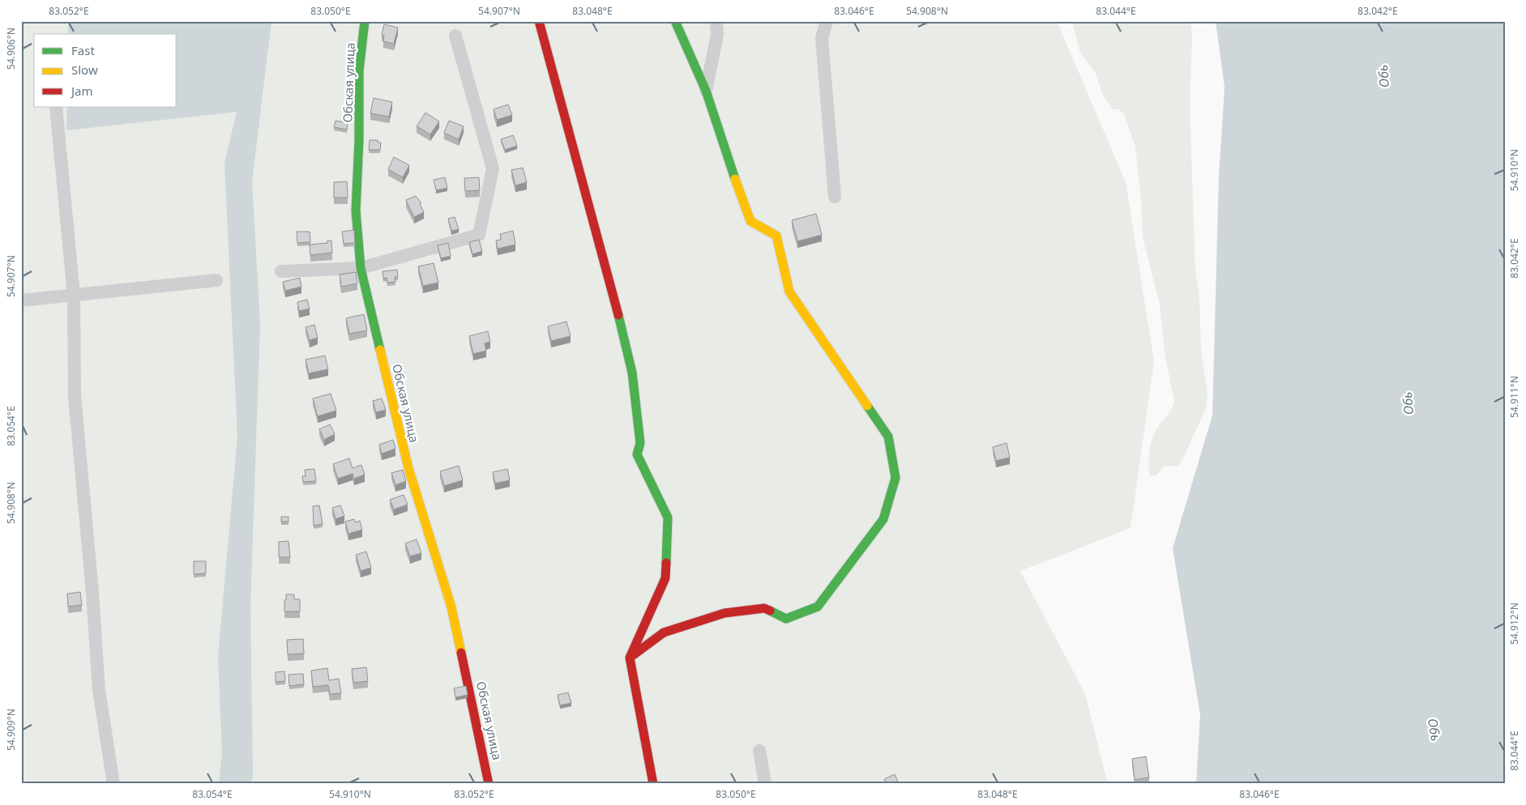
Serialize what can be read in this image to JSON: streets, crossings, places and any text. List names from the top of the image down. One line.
{"streets":{"street":["Обская улица"]},"water":["Обь"],"legend":["Fast","Slow","Jam"],"coordinates":["83.052°E","83.050°E","54.907°N","83.048°E","83.046°E","54.908°N","83.044°E","83.042°E","54.906°N","54.910°N","54.911°N","83.054°E","54.912°N","54.909°N"]}
